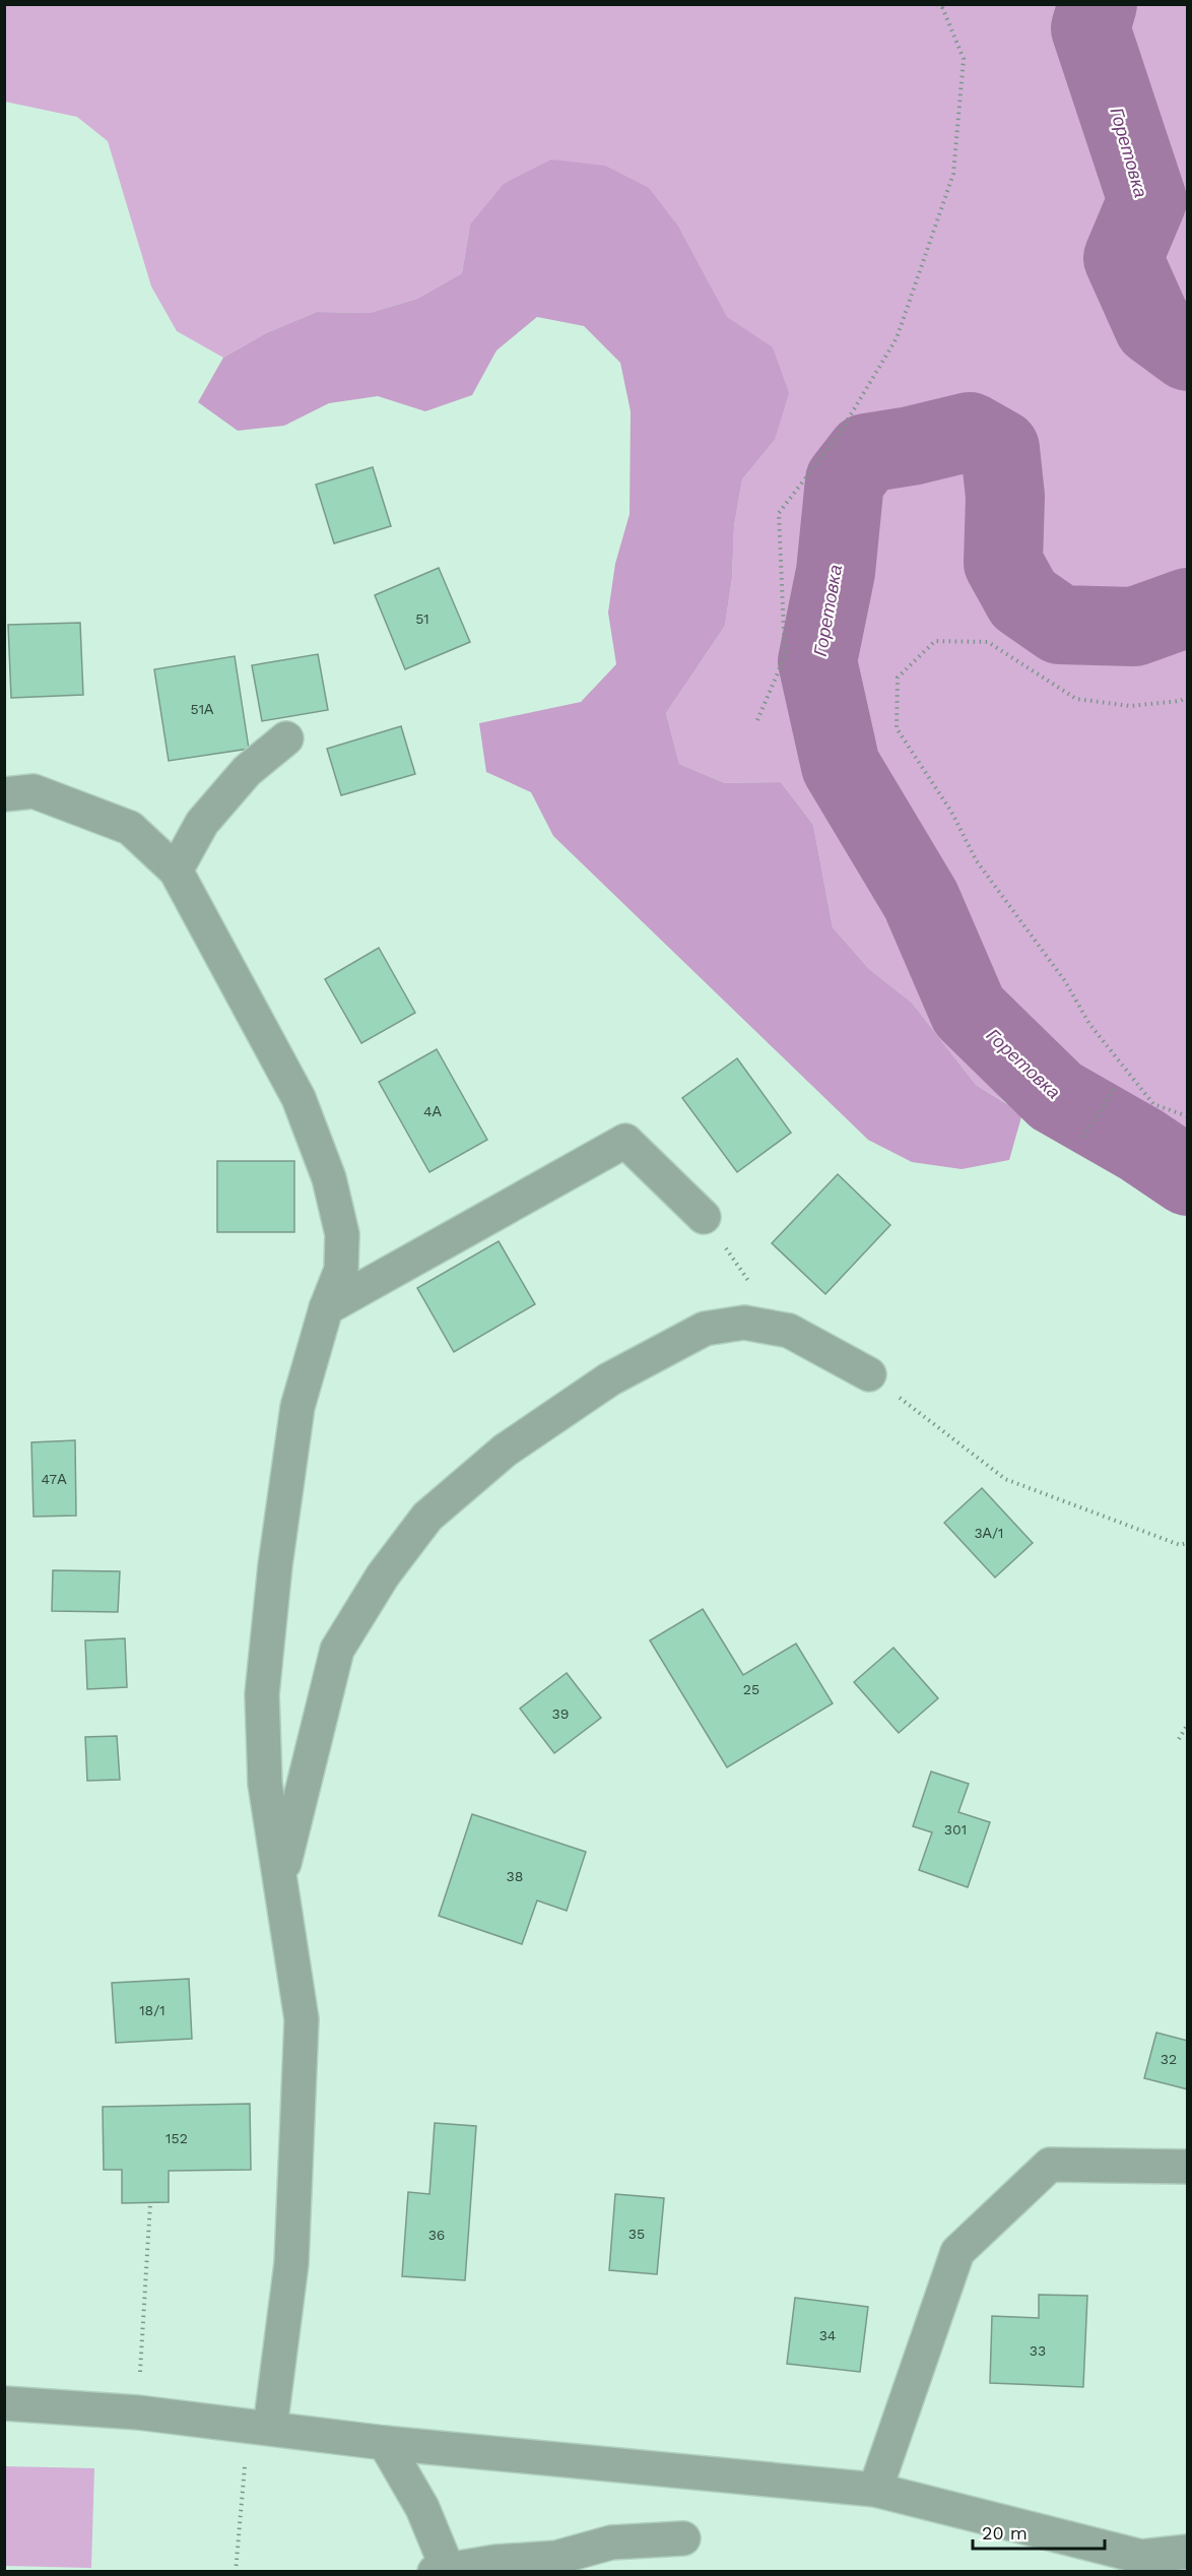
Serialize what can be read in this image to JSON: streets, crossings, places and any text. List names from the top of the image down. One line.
{"water":["Горетовка"],"house_numbers":["51","51А","4А","47А","3А/1","25","39","301","38","18/1","32","152","35","36","34","33"],"scale_bar":"20 m"}
